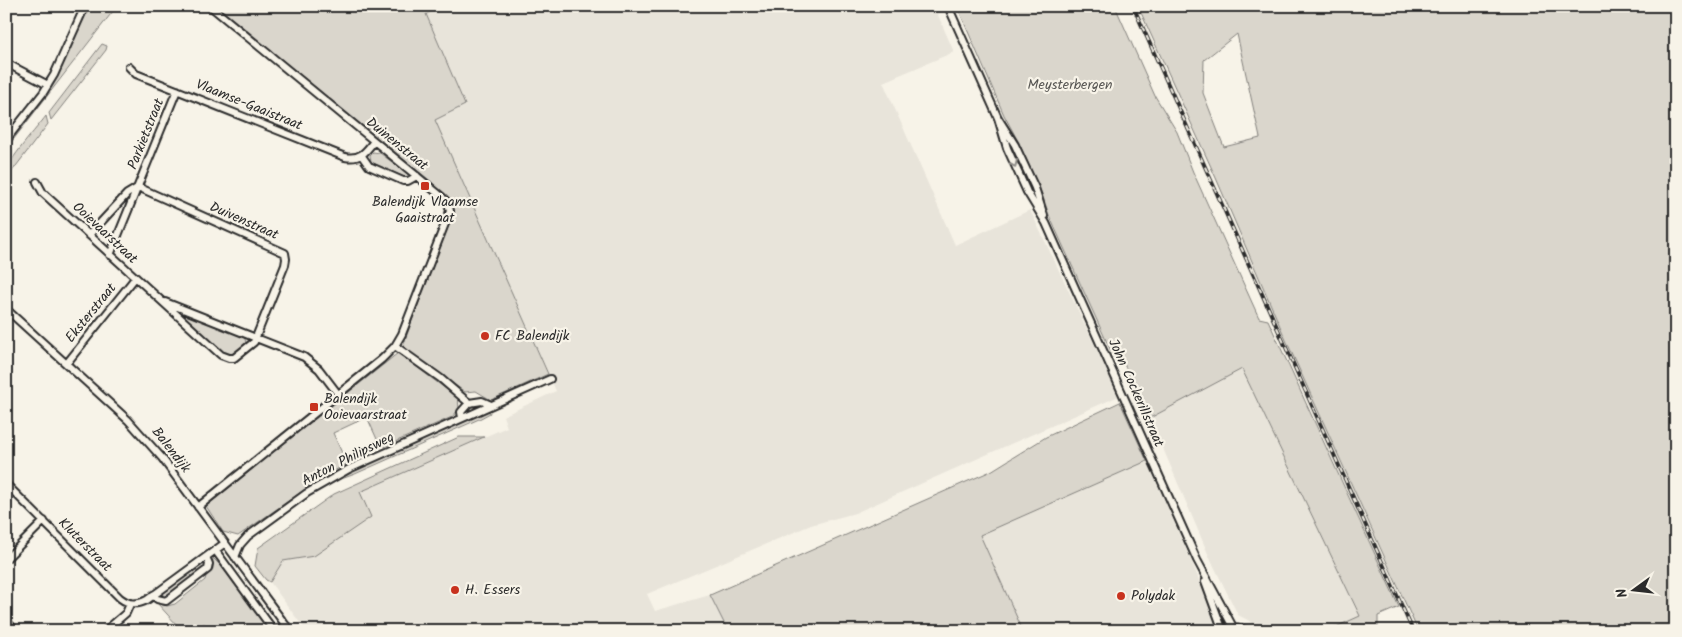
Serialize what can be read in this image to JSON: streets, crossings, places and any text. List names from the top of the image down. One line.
{"streets":{"street":["Vlaamse-Gaaistraat","Parkietstraat","Duinenstraat","Duivenstraat","Ooievaarstraat","Eksterstraat","John Cockerillstraat","Balendijk","Anton Philipsweg","Kluterstraat"]},"crossings":[["Vlaamse-Gaaistraat","Parkietstraat"],["Parkietstraat","Duivenstraat"],["Parkietstraat","Ooievaarstraat"],["Duinenstraat","Ooievaarstraat"],["Duinenstraat","Balendijk"],["Duivenstraat","Ooievaarstraat"],["Ooievaarstraat","Eksterstraat"],["Eksterstraat","Balendijk"],["Balendijk","Anton Philipsweg"]],"parks":["Meysterbergen"],"places":{"transit":["Balendijk Vlaamse Gaaistraat","Balendijk Ooievaarstraat"],"other":["FC Balendijk","H. Essers","Polydak"]},"north":"left"}
